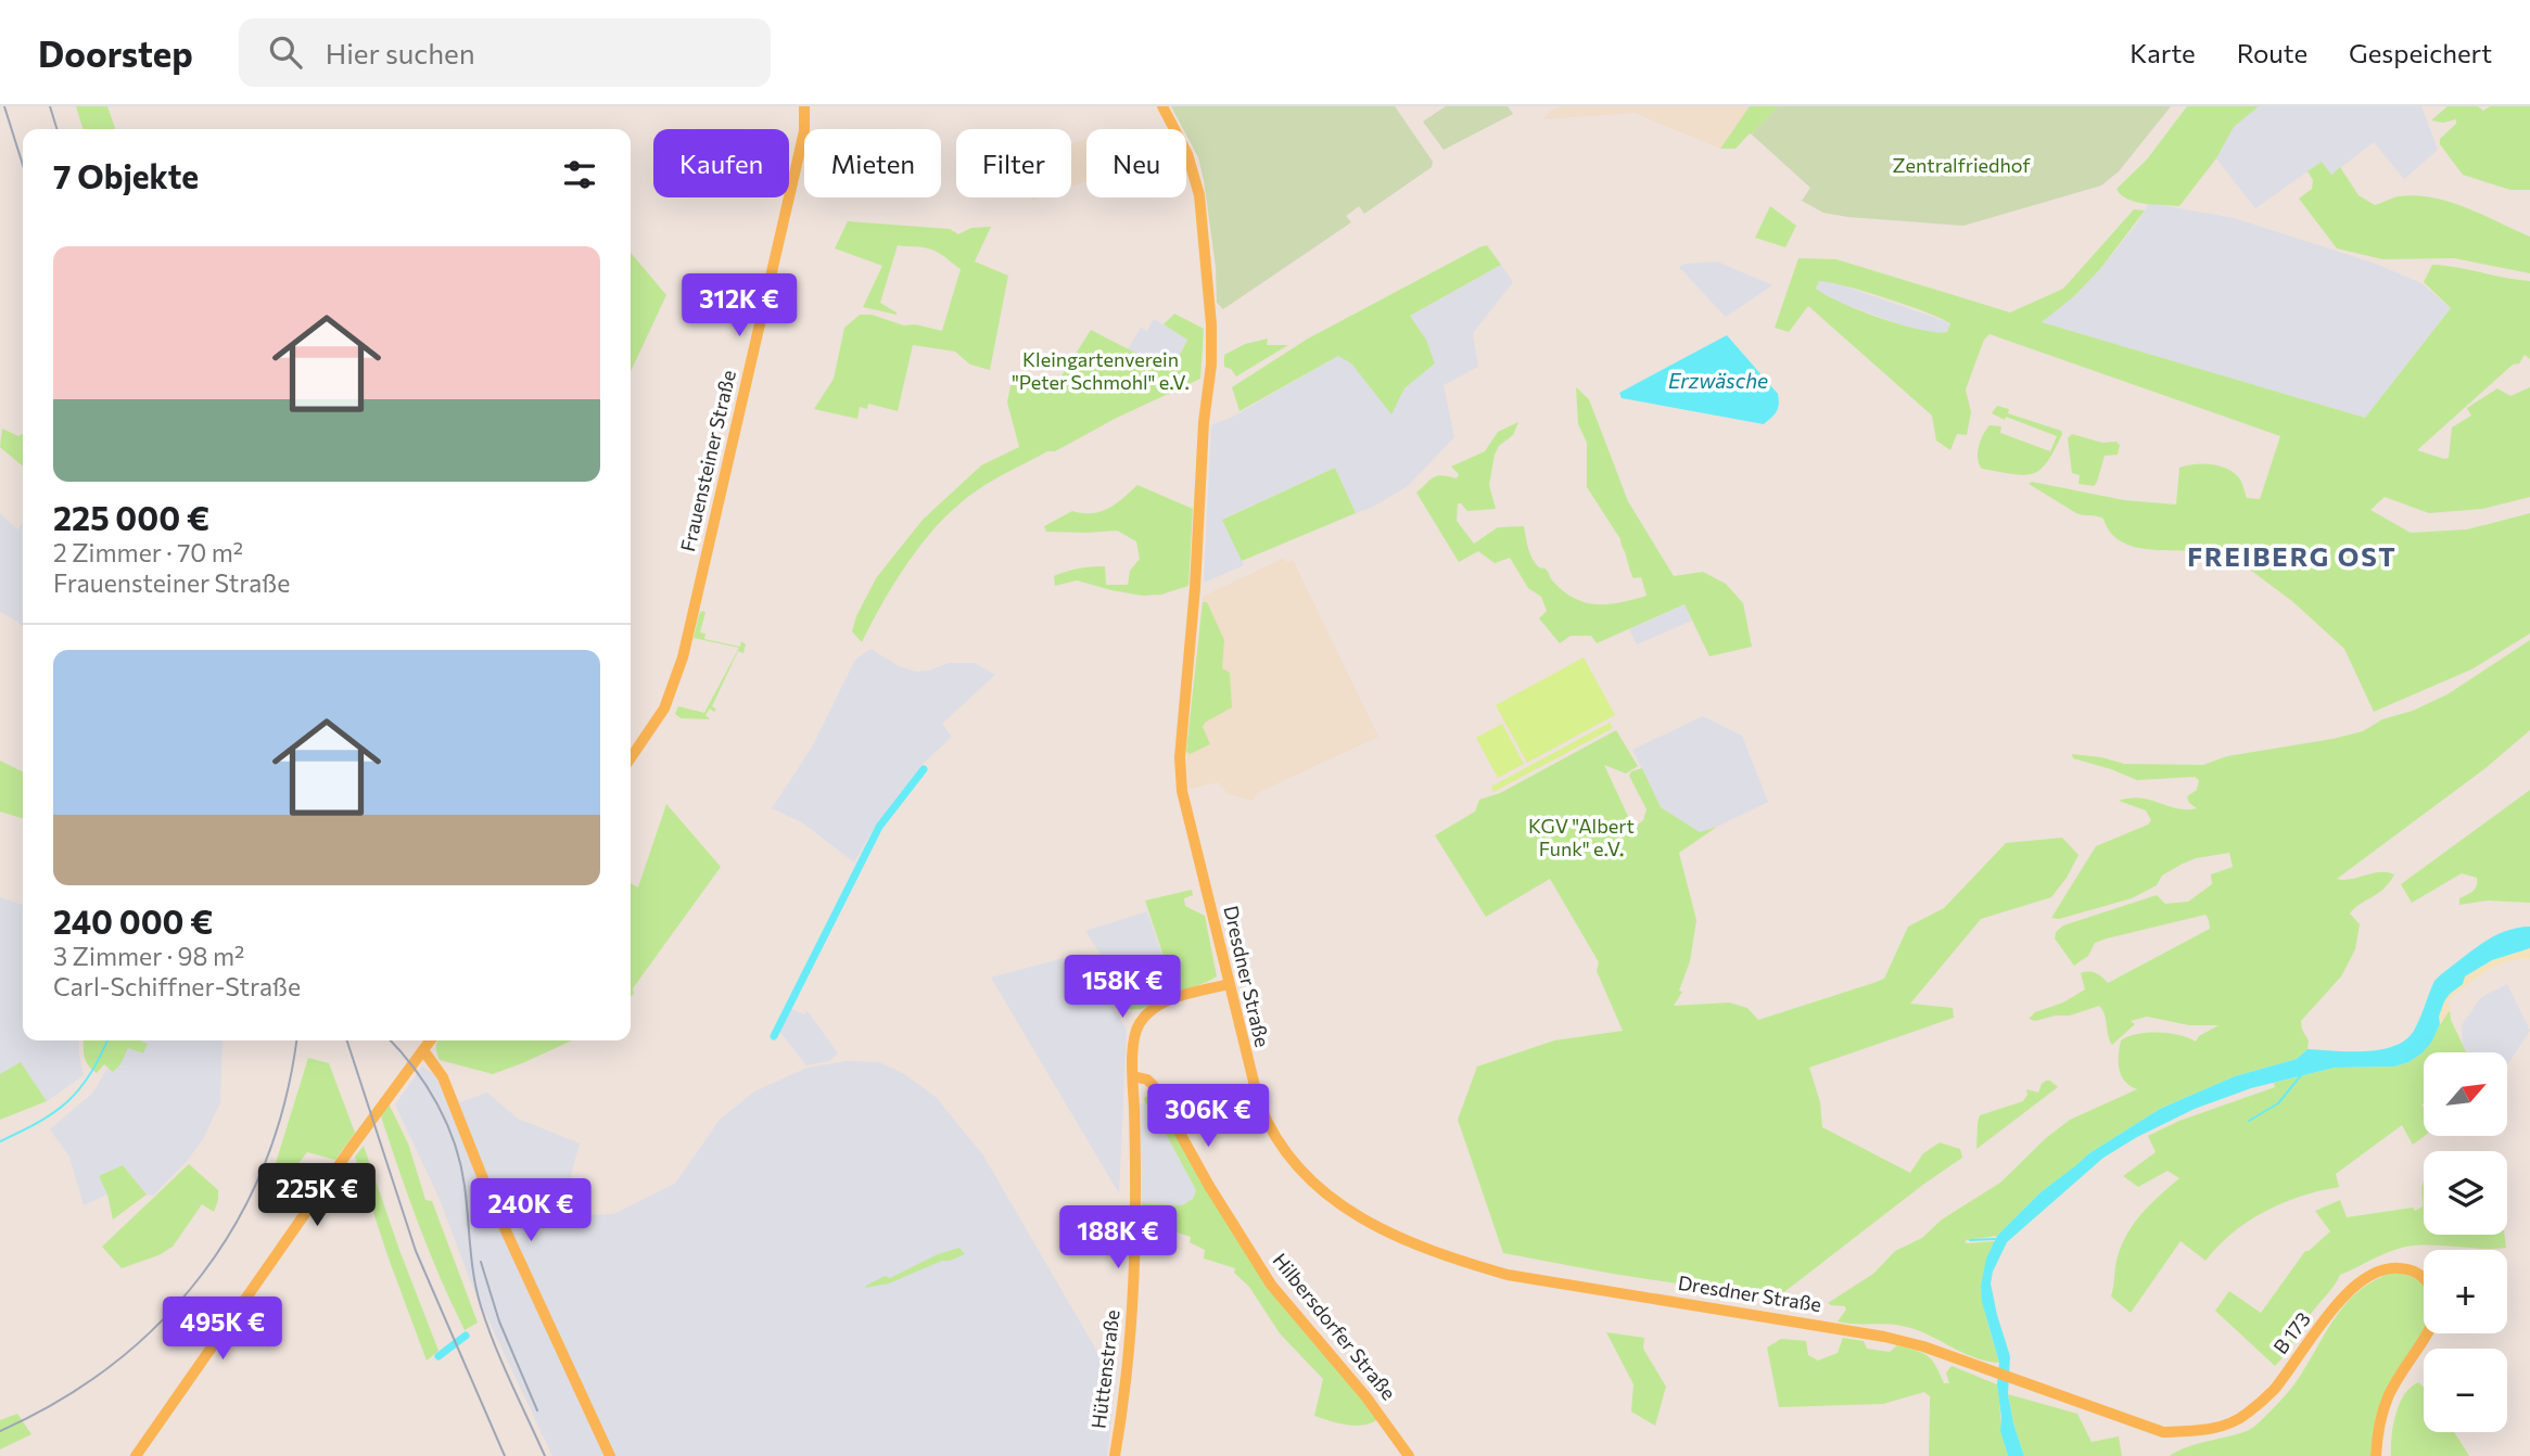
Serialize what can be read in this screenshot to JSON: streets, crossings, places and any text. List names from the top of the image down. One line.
{"streets":{"main road":["Frauensteiner Straße","Dresdner Straße","Hilbersdorfer Straße","B 173","Hüttenstraße"]},"crossings":[["Dresdner Straße","B 173"],["Dresdner Straße","Hüttenstraße"],["Hilbersdorfer Straße","Hüttenstraße"]],"districts":["FREIBERG OST"],"water":["Erzwäsche"],"parks":["Zentralfriedhof","Kleingartenverein \"Peter Schmohl\" e.V.","KGV \"Albert Funk\" e.V."],"north":"top right","page":{"header":"Doorstep","search":"Hier suchen","nav":["Karte","Route","Gespeichert"],"chip":["Kaufen","Mieten","Filter","Neu"],"heading":"7 Objekte","list":[{"name":"225 000 €","note":"2 Zimmer · 70 m² · Frauensteiner Straße"},{"name":"240 000 €","note":"3 Zimmer · 98 m² · Carl-Schiffner-Straße"}],"price":["312K €","158K €","306K €","225K €","240K €","188K €","495K €"],"map_buttons":["+","−"]}}
